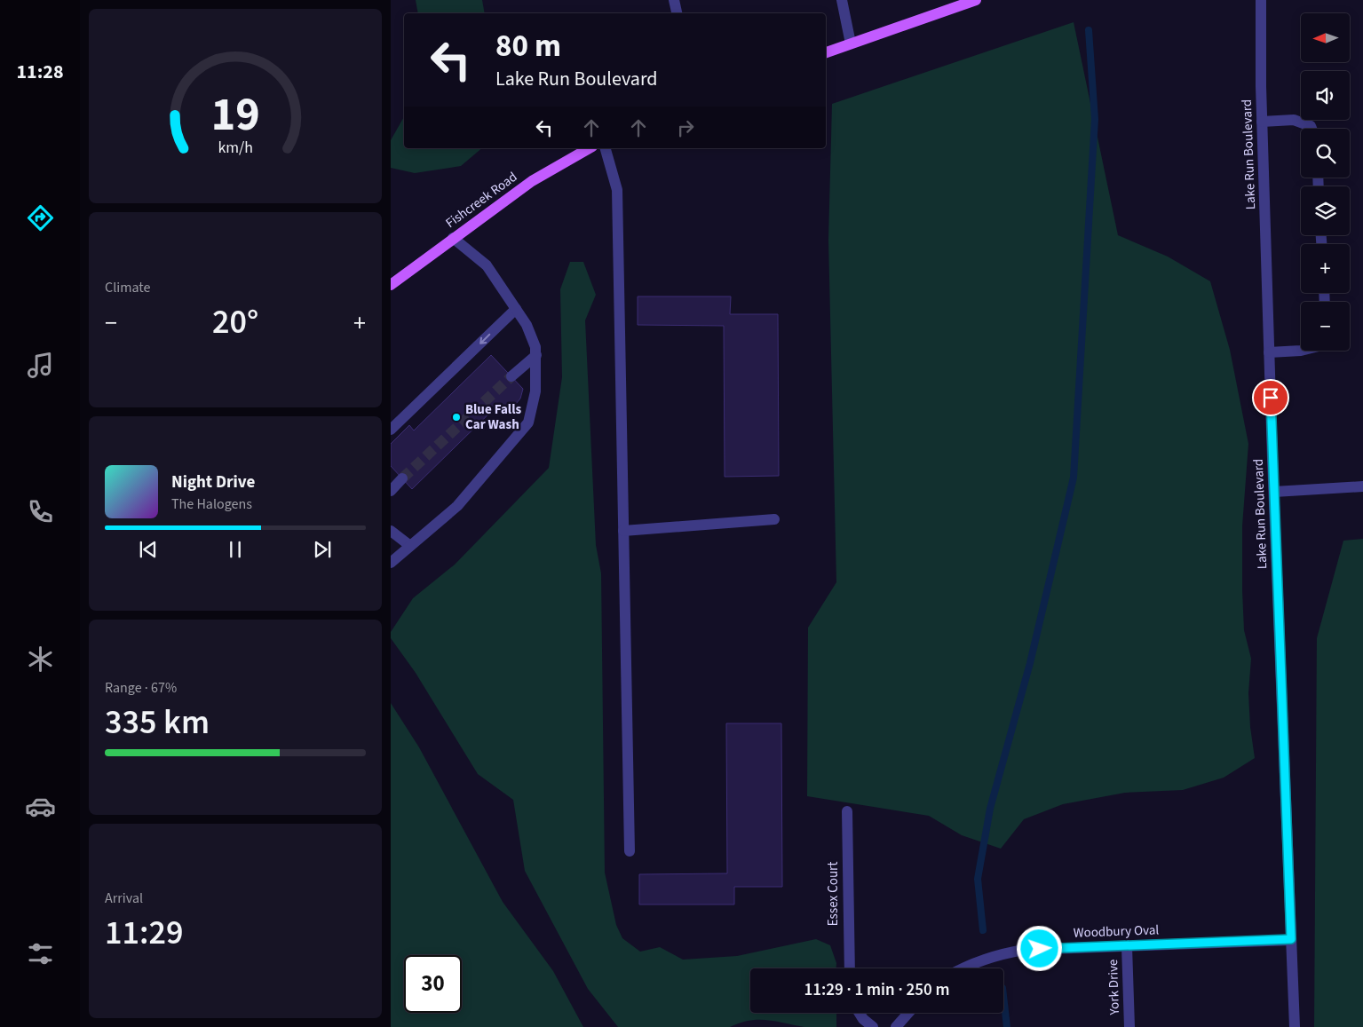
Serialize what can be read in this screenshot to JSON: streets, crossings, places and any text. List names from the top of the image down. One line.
{"streets":{"main road":["Fishcreek Road"],"street":["Lake Run Boulevard","Essex Court","Woodbury Oval","York Drive"]},"crossings":[["Lake Run Boulevard","Woodbury Oval"],["Woodbury Oval","York Drive"]],"places":["Blue Falls Car Wash"],"north":"left","page":{"tabs":"11:28","map_buttons":["+","−"],"turn":["80 m","Lake Run Boulevard"],"tile":["Climate",["Range · 67%","335 km"],["Arrival","11:29"]],"heat":["−","20°","+"],"song":["Night Drive","The Halogens"],"limit":"30","trip":"11:29 · 1 min · 250 m","gauge":["19","km/h"]}}
